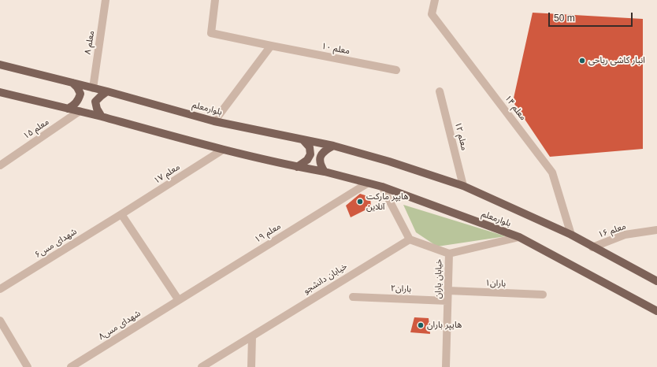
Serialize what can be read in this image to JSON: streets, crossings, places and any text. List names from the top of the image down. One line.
{"streets":{"main road":["بلوارمعلم"],"street":["معلم ۸","معلم ۱۰","معلم ۱۴","معلم ۱۵","معلم ۱۲","معلم ۱۷","معلم ۱۶","معلم ۱۹","شهدای مس۶","خیابان دانشجو","خیابان باران","باران۱","باران۲","شهدای مس۸"]},"crossings":[["معلم ۸","بلوارمعلم"],["معلم ۱۴","بلوارمعلم"],["بلوارمعلم","معلم ۱۵"],["بلوارمعلم","معلم ۱۲"],["بلوارمعلم","معلم ۱۷"],["بلوارمعلم","معلم ۱۶"],["بلوارمعلم","معلم ۱۹"],["معلم ۱۷","شهدای مس۶"],["معلم ۱۹","شهدای مس۸"],["خیابان دانشجو","خیابان باران"],["خیابان باران","باران۱"],["خیابان باران","باران۲"]],"places":["انبار کاشی ریاحی","هایپر مارکت آنلاین","هایپر باران"],"scale_bar":"50 m"}
